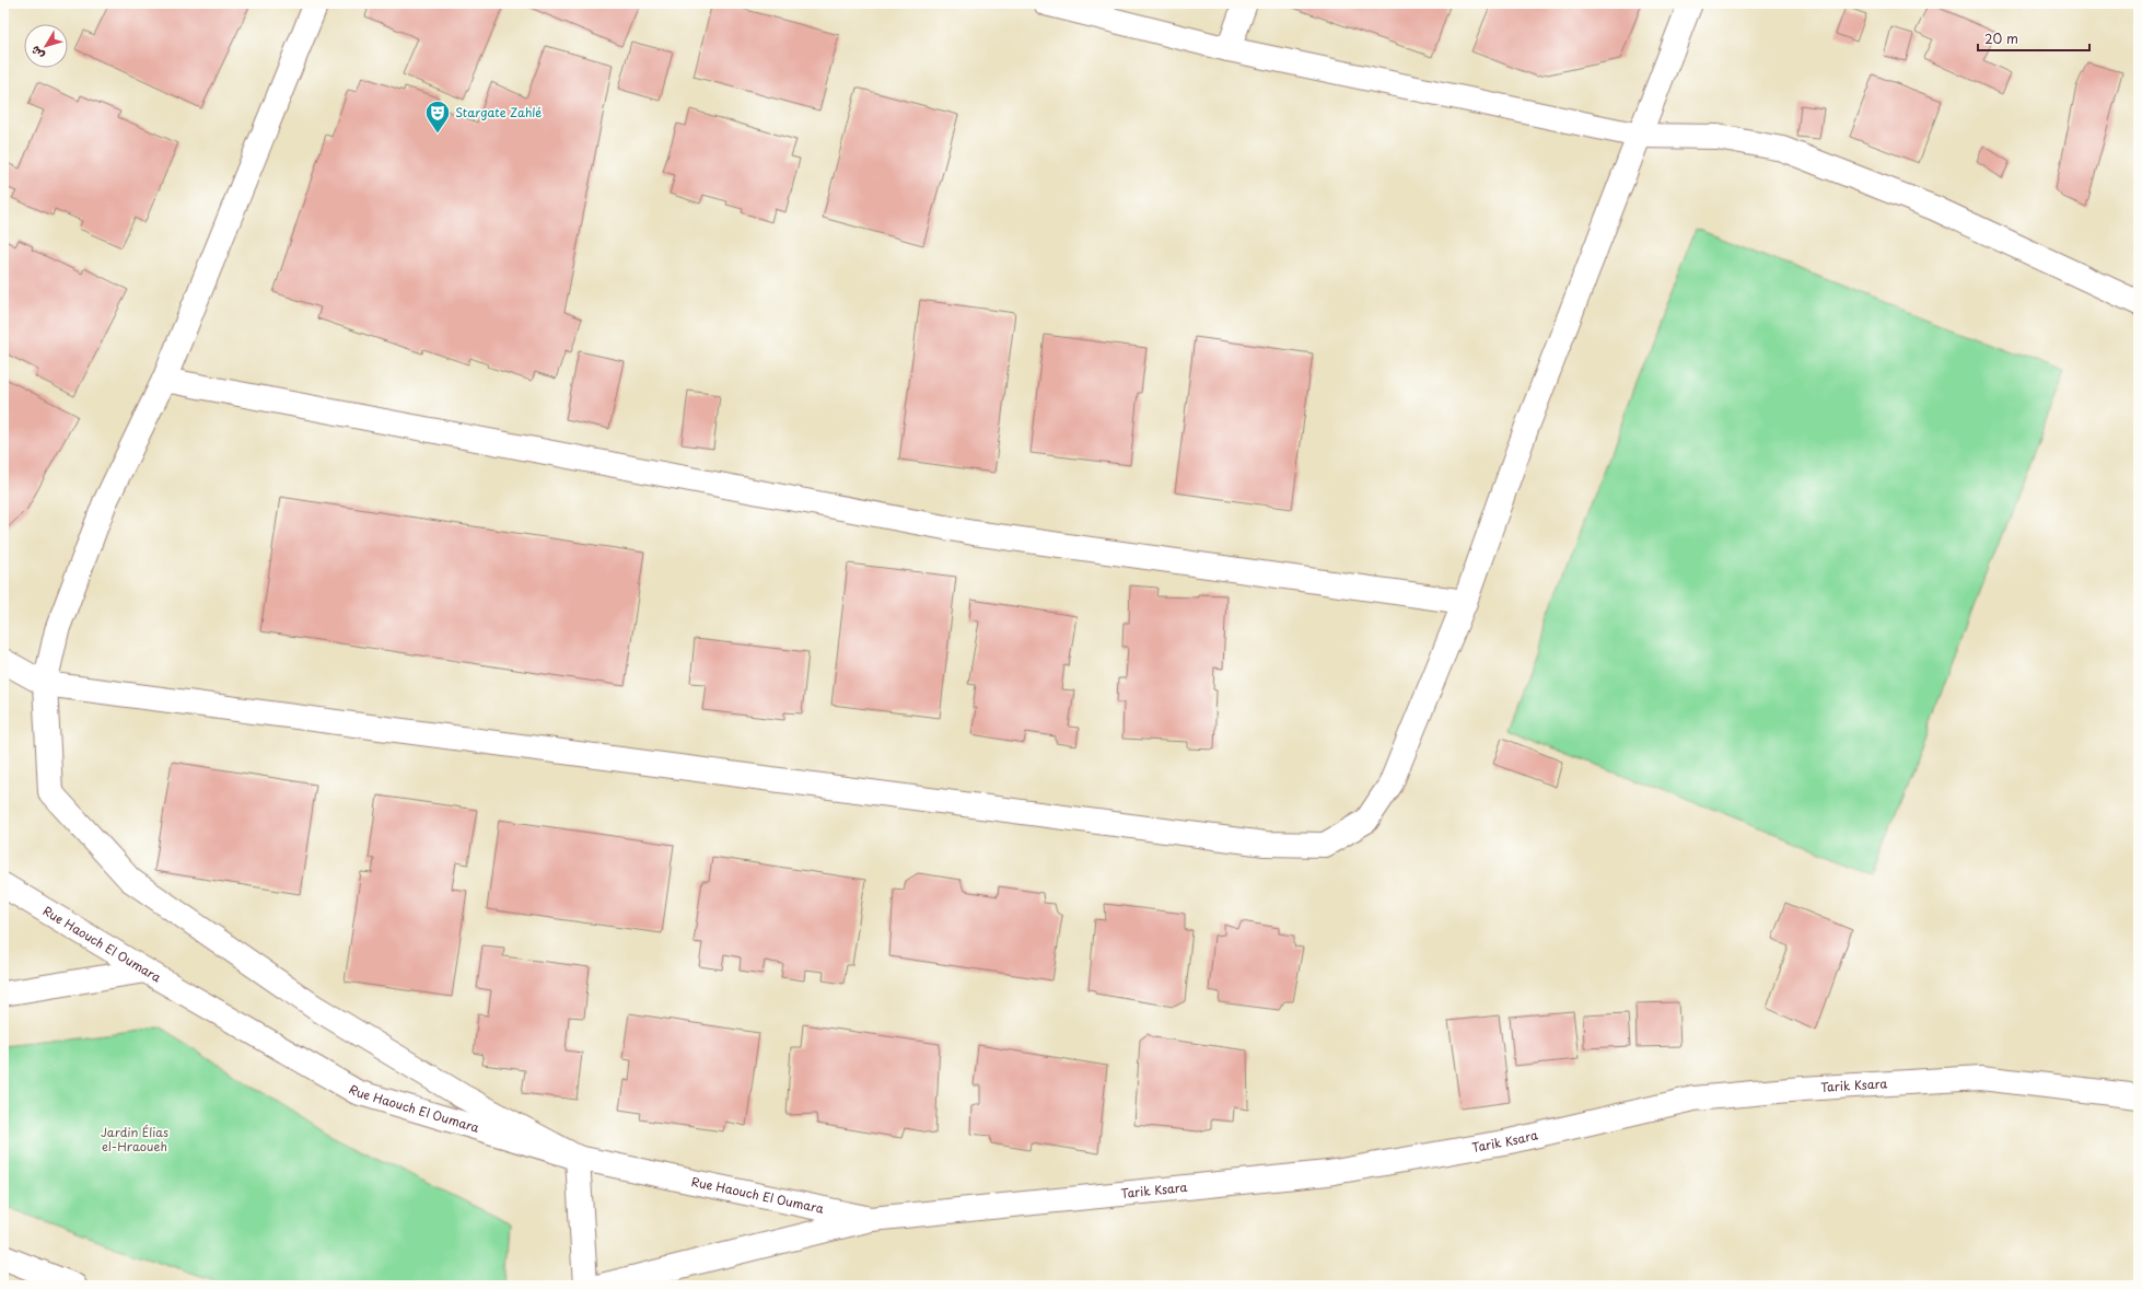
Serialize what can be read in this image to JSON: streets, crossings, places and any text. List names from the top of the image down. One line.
{"streets":{"street":["Rue Haouch El Oumara","Tarik Ksara"]},"crossings":[["Rue Haouch El Oumara","Tarik Ksara"]],"parks":["Jardin Élias el-Hraoueh"],"places":{"theatre":["Stargate Zahlé"]},"scale_bar":"20 m","north":"bottom left"}
